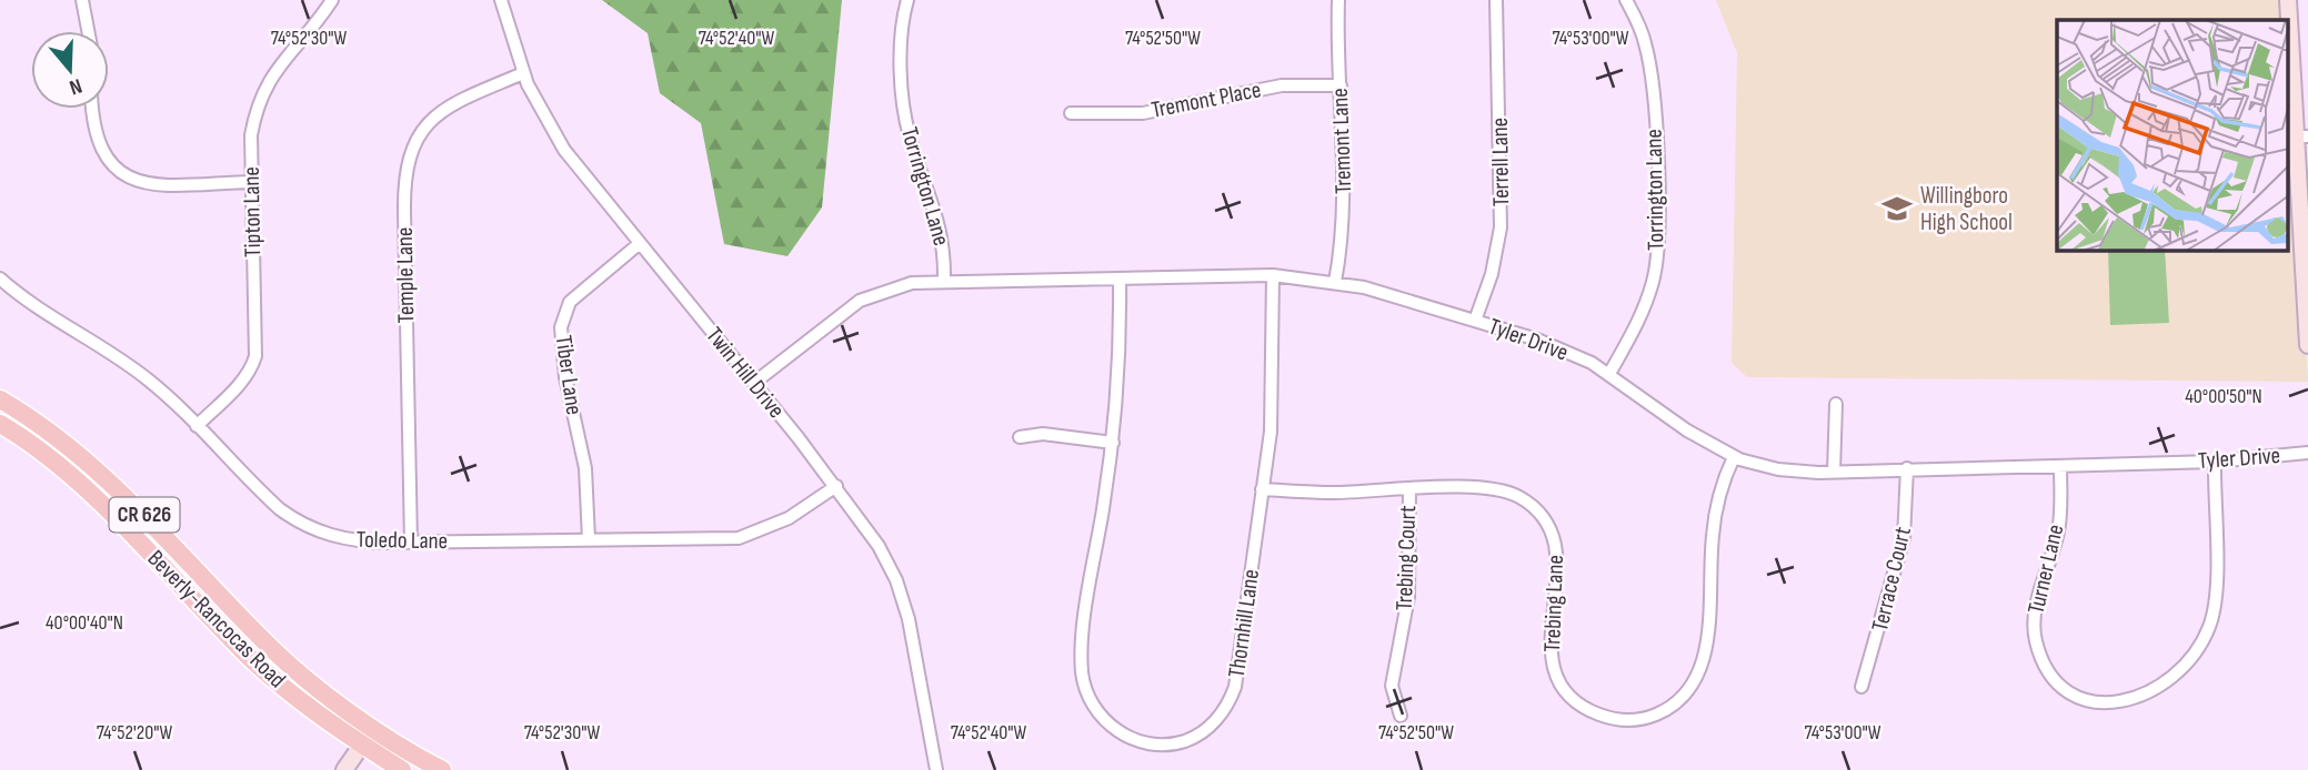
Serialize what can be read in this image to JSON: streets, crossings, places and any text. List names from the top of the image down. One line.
{"streets":{"main road":["CR 626","Beverly-Rancocas Road"],"street":["Tremont Place","Tremont Lane","Terrell Lane","Torrington Lane","Tipton Lane","Temple Lane","Tyler Drive","Twin Hill Drive","Tiber Lane","Toledo Lane","Trebing Court","Turner Lane","Terrace Court","Trebing Lane","Thornhill Lane"]},"crossings":[["Tremont Place","Tremont Lane"],["Tremont Lane","Tyler Drive"],["Terrell Lane","Tyler Drive"],["Torrington Lane","Tyler Drive"],["Tipton Lane","Toledo Lane"],["Temple Lane","Twin Hill Drive"],["Temple Lane","Toledo Lane"],["Tyler Drive","Twin Hill Drive"],["Tyler Drive","Turner Lane"],["Tyler Drive","Terrace Court"],["Tyler Drive","Trebing Lane"],["Tyler Drive","Thornhill Lane"],["Twin Hill Drive","Tiber Lane"],["Twin Hill Drive","Toledo Lane"],["Tiber Lane","Toledo Lane"],["Trebing Court","Trebing Lane"],["Trebing Lane","Thornhill Lane"]],"places":{"school or university":["Willingboro High School"]},"north":"bottom","coordinates":["74°52'30\"W","74°52'40\"W","74°52'50\"W","74°53'00\"W","40°00'50\"N","40°00'40\"N","74°52'20\"W"]}
